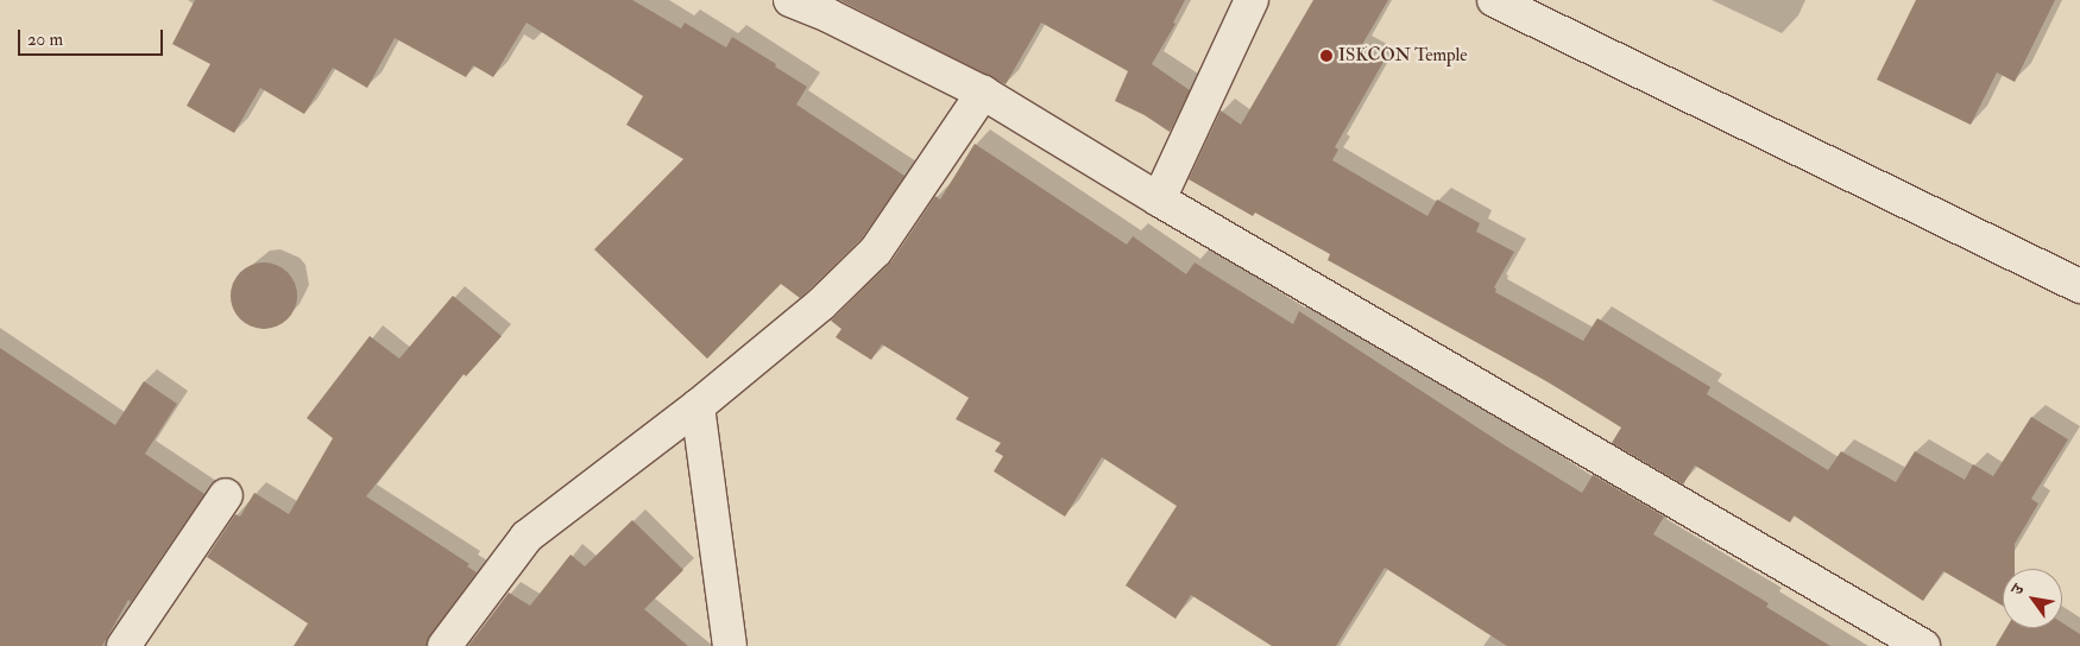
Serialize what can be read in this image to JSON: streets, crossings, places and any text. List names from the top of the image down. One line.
{"places":["ISKCON Temple"],"scale_bar":"20 m","north":"top left"}
